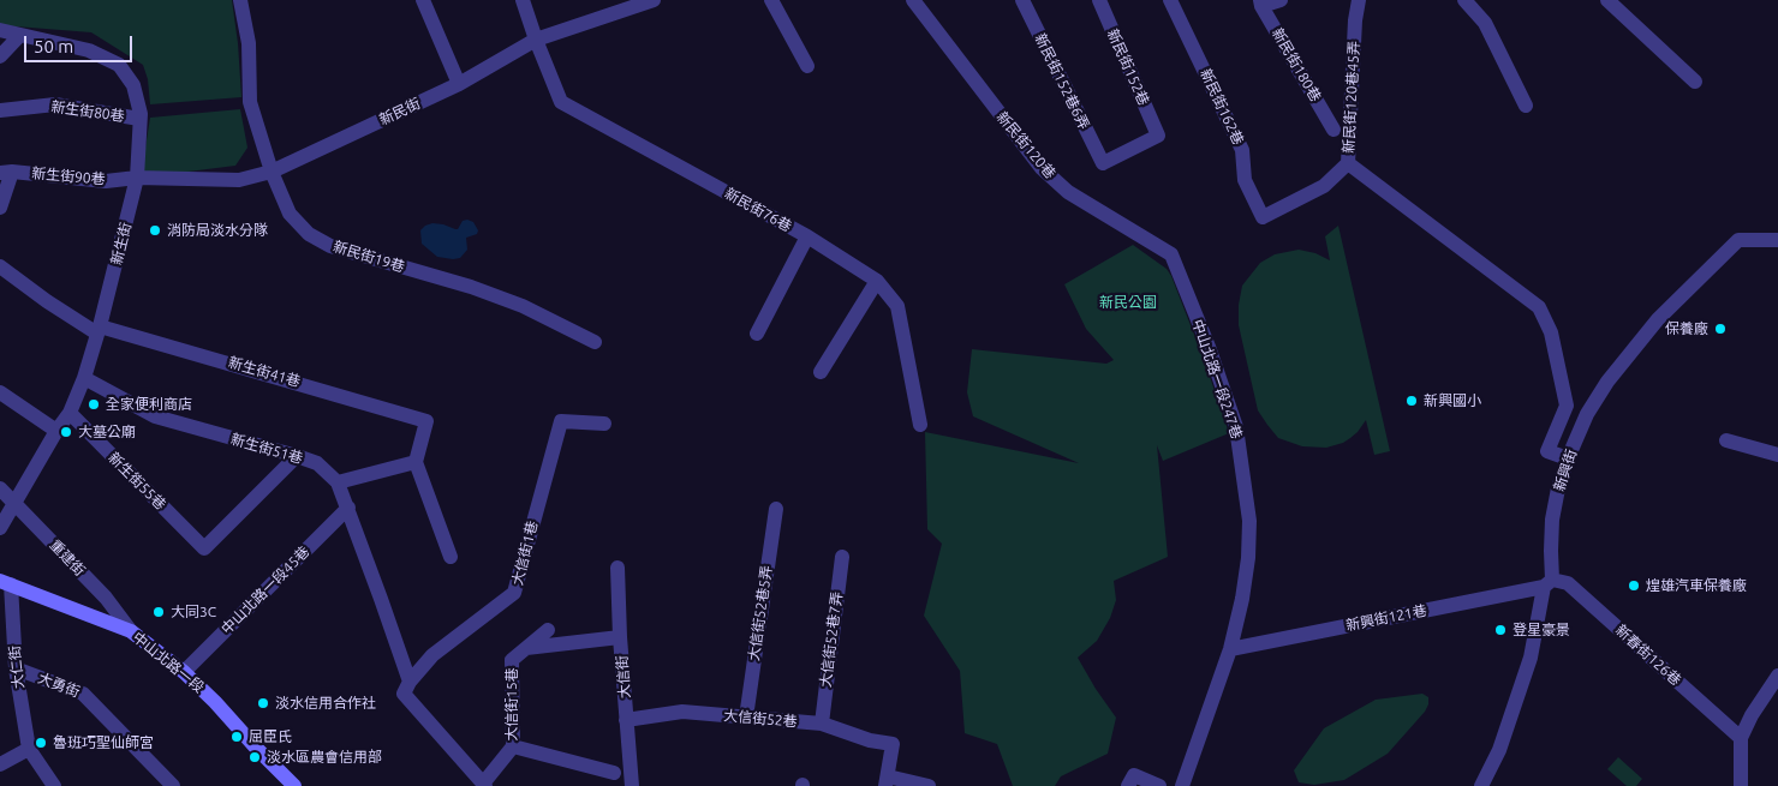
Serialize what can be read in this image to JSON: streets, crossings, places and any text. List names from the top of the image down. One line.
{"streets":{"main road":["中山北路一段"],"street":["新民街180巷","新民街152巷","新民街152巷6弄","新民街120巷45弄","新民街162巷","新生街80巷","新民街","新民街120巷","新生街90巷","新民街76巷","新生街","新民街19巷","新生街41巷","中山北路一段247巷","新生街51巷","新興街","新生街55巷","大信街1巷","重建街","中山北路一段45巷","大信街52巷5弄","新興街121巷","大信街52巷7弄","新春街126巷","大仁街","大信街","大勇街","大信街15巷","大信街52巷"]},"crossings":[["新民街152巷","新民街152巷6弄"],["新民街120巷45弄","新民街162巷"],["新生街80巷","新生街"],["新民街","新生街90巷"],["新民街","新民街76巷"],["新民街","新生街"],["新民街","新民街19巷"],["新民街120巷","中山北路一段247巷"],["新生街90巷","新生街"],["新生街","新生街41巷"],["新生街","新生街51巷"],["新生街","新生街55巷"],["新生街","重建街"],["中山北路一段247巷","新興街121巷"],["新生街51巷","新生街55巷"],["新生街51巷","大信街1巷"],["新生街51巷","中山北路一段45巷"],["新興街","新興街121巷"],["新興街","新春街126巷"],["重建街","中山北路一段"],["中山北路一段45巷","中山北路一段"],["大信街52巷5弄","大信街52巷"],["新興街121巷","新春街126巷"],["大信街52巷7弄","大信街52巷"],["中山北路一段","大仁街"],["大仁街","大勇街"],["大信街","大信街52巷"]],"parks":["新民公園"],"places":["消防局淡水分隊","保養廠","新興國小","全家便利商店","大墓公廟","煌雄汽車保養廠","大同3C","登星豪景","淡水信用合作社","屈臣氏","魯班巧聖仙師宮","淡水區農會信用部"],"scale_bar":"50 m"}
